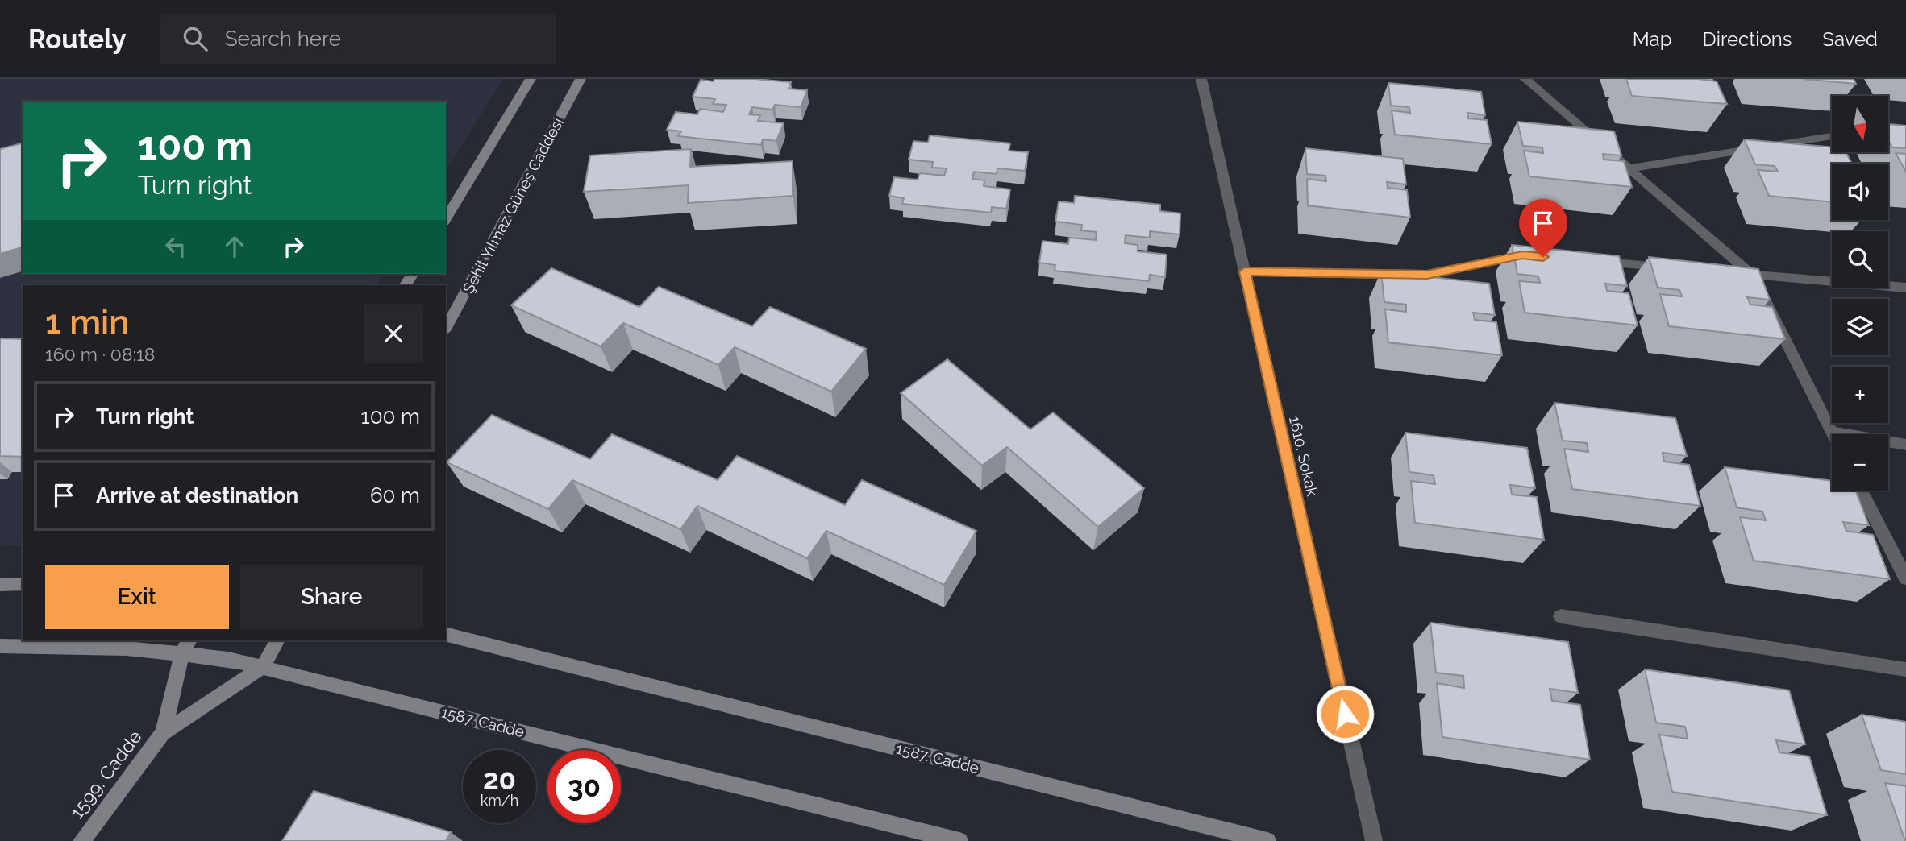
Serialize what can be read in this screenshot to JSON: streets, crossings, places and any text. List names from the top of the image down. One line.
{"streets":{"main road":["Şehit Yılmaz Güneş Caddesi","1587. Cadde","1599. Cadde"],"street":["1610. Sokak"]},"crossings":[["1587. Cadde","1599. Cadde"]],"north":"bottom","page":{"header":"Routely","search":"Search here","nav":["Map","Directions","Saved"],"map_buttons":["+","−"],"turn":["100 m","Turn right"],"heading":["1 min","160 m · 08:18"],"list":[{"name":"Turn right","value":"100 m"},{"name":"Arrive at destination","value":"60 m"}],"buttons":["Exit","Share"],"speed":"20 km/h","limit":"30"}}
